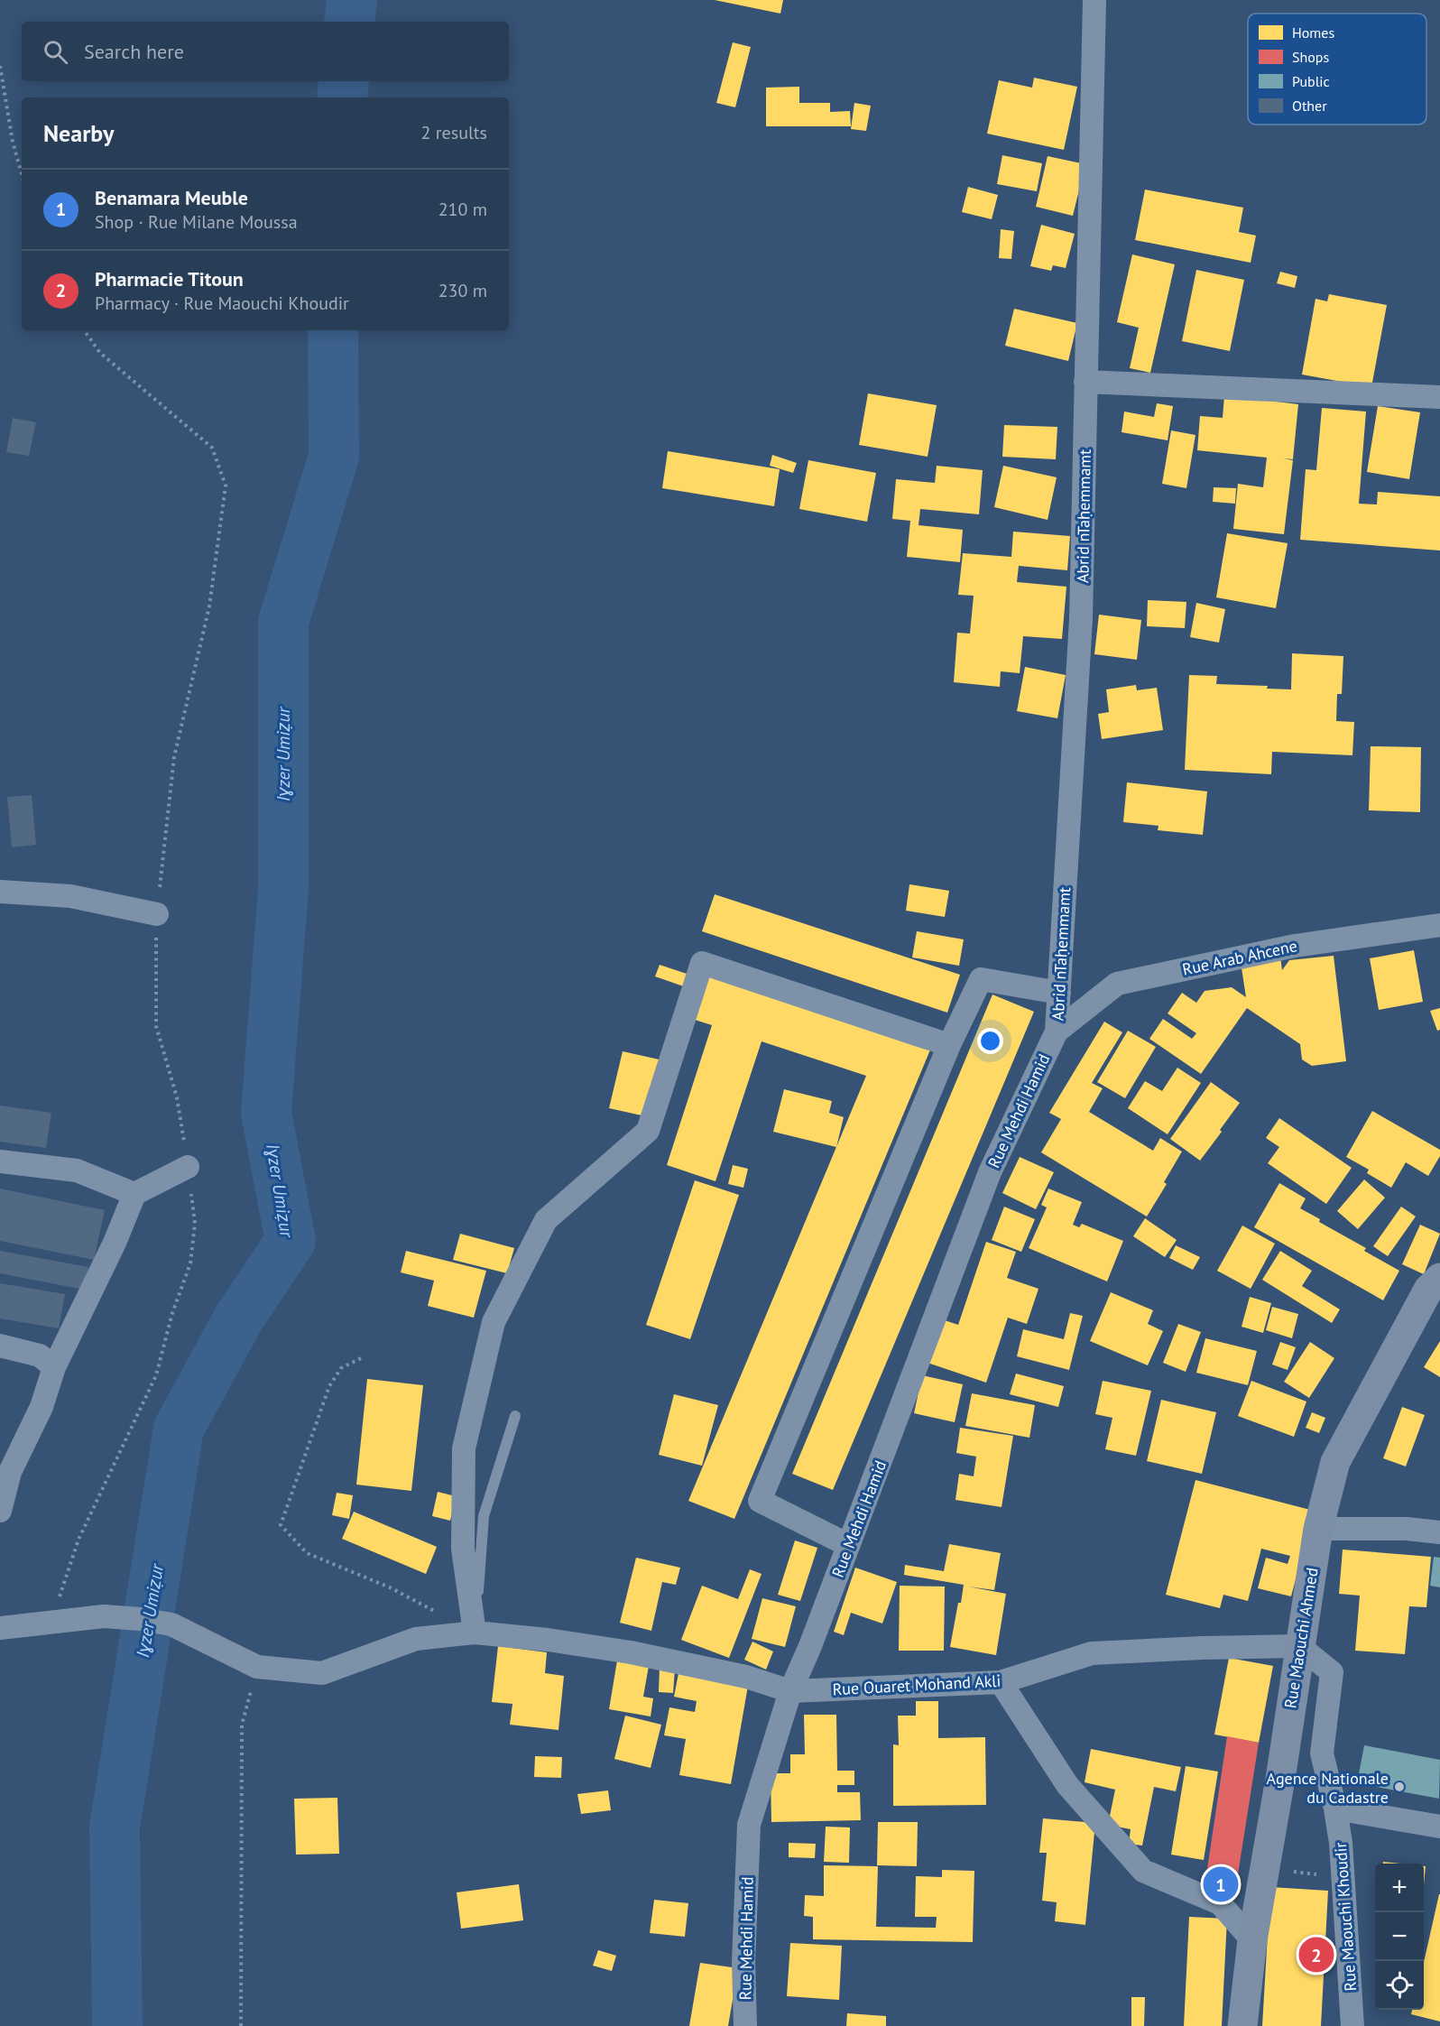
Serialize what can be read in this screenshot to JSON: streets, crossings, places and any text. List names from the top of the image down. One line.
{"streets":{"main road":["Rue Maouchi Ahmed"],"street":["Abrid nTaḥemmamt","Rue Arab Ahcene","Rue Mehdi Hamid","Rue Ouaret Mohand Akli","Rue Maouchi Khoudir"]},"crossings":[["Abrid nTaḥemmamt","Rue Arab Ahcene"],["Abrid nTaḥemmamt","Rue Mehdi Hamid"],["Rue Arab Ahcene","Rue Mehdi Hamid"],["Rue Mehdi Hamid","Rue Ouaret Mohand Akli"],["Rue Maouchi Ahmed","Rue Ouaret Mohand Akli"],["Rue Maouchi Ahmed","Rue Maouchi Khoudir"],["Rue Ouaret Mohand Akli","Rue Maouchi Khoudir"]],"water":["Iɣzer Umiẓur"],"places":["Agence Nationale du Cadastre"],"legend":["Homes","Shops","Public","Other"],"page":{"search":"Search here","heading":["Nearby","2 results"],"list":[{"mark":"1","name":"Benamara Meuble","note":"Shop · Rue Milane Moussa","value":"210 m"},{"mark":"2","name":"Pharmacie Titoun","note":"Pharmacy · Rue Maouchi Khoudir","value":"230 m"}],"map_buttons":["+","−"],"pins":["1","2"]}}
